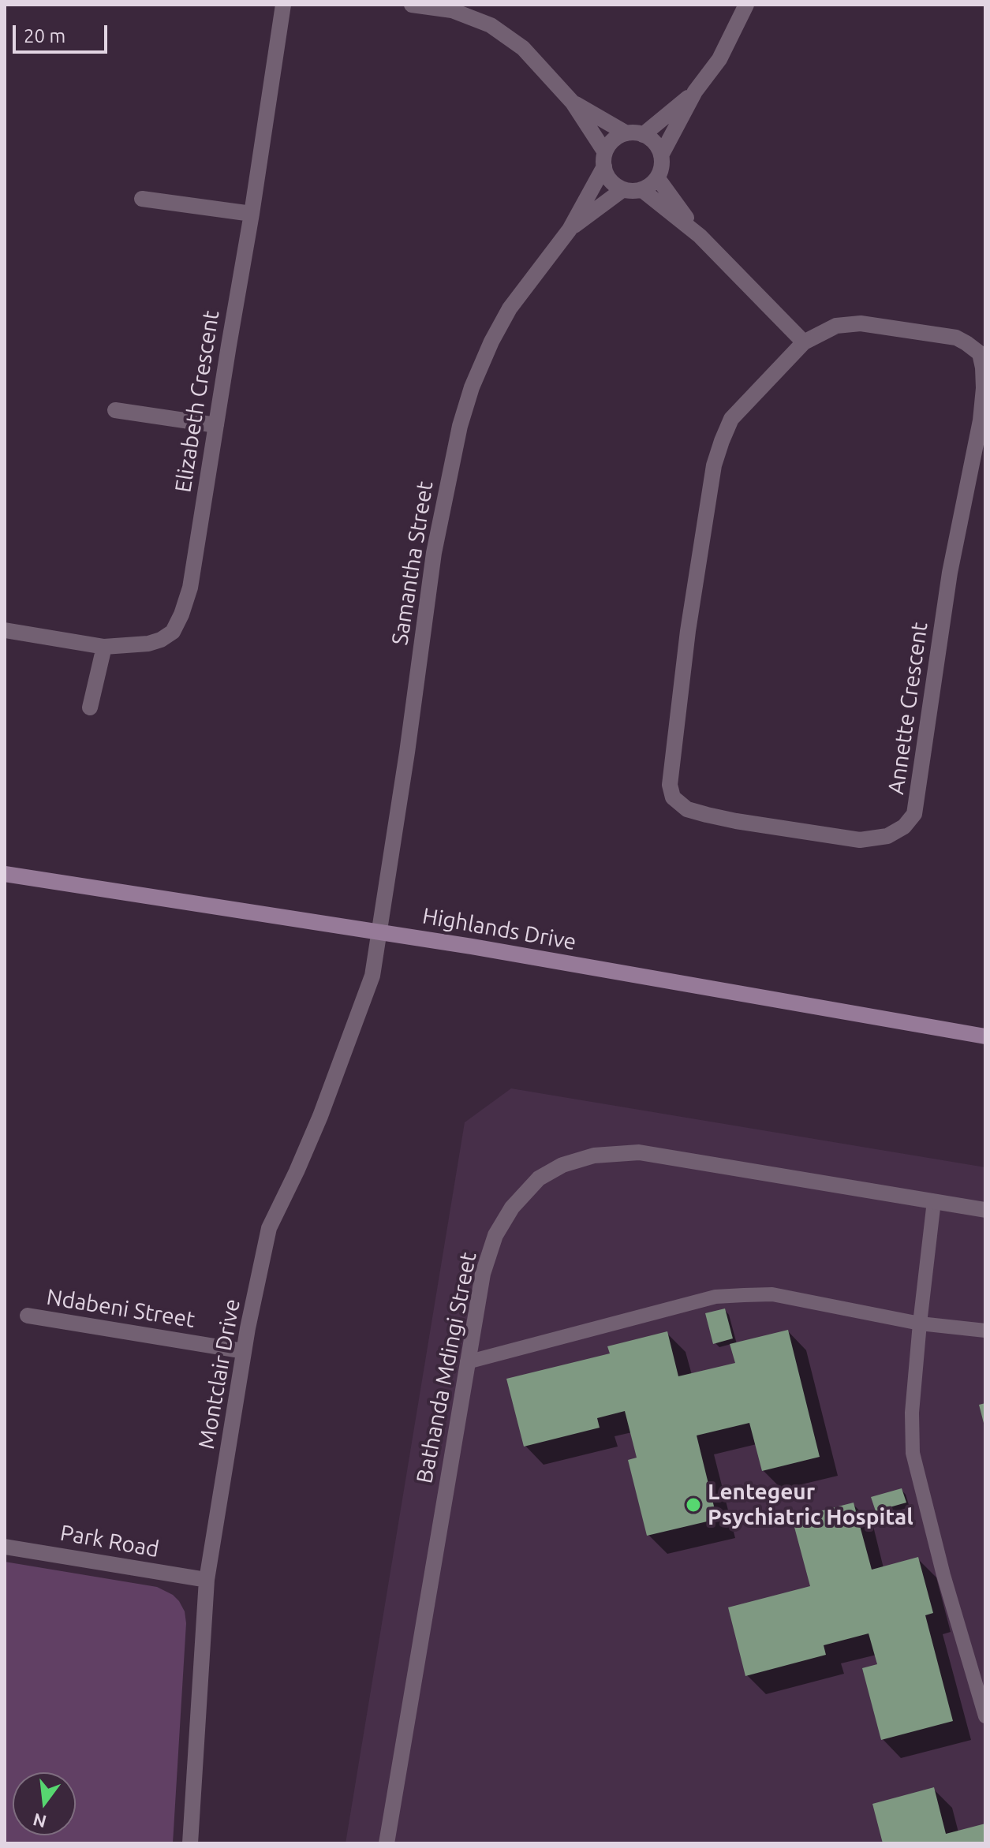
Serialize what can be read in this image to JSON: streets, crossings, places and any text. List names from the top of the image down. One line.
{"streets":{"main road":["Highlands Drive"],"street":["Elizabeth Crescent","Samantha Street","Annette Crescent","Ndabeni Street","Bathanda Mdingi Street","Montclair Drive","Park Road"]},"crossings":[["Samantha Street","Highlands Drive"],["Samantha Street","Montclair Drive"],["Highlands Drive","Montclair Drive"],["Ndabeni Street","Montclair Drive"],["Montclair Drive","Park Road"]],"places":["Lentegeur Psychiatric Hospital"],"scale_bar":"20 m","north":"bottom"}
